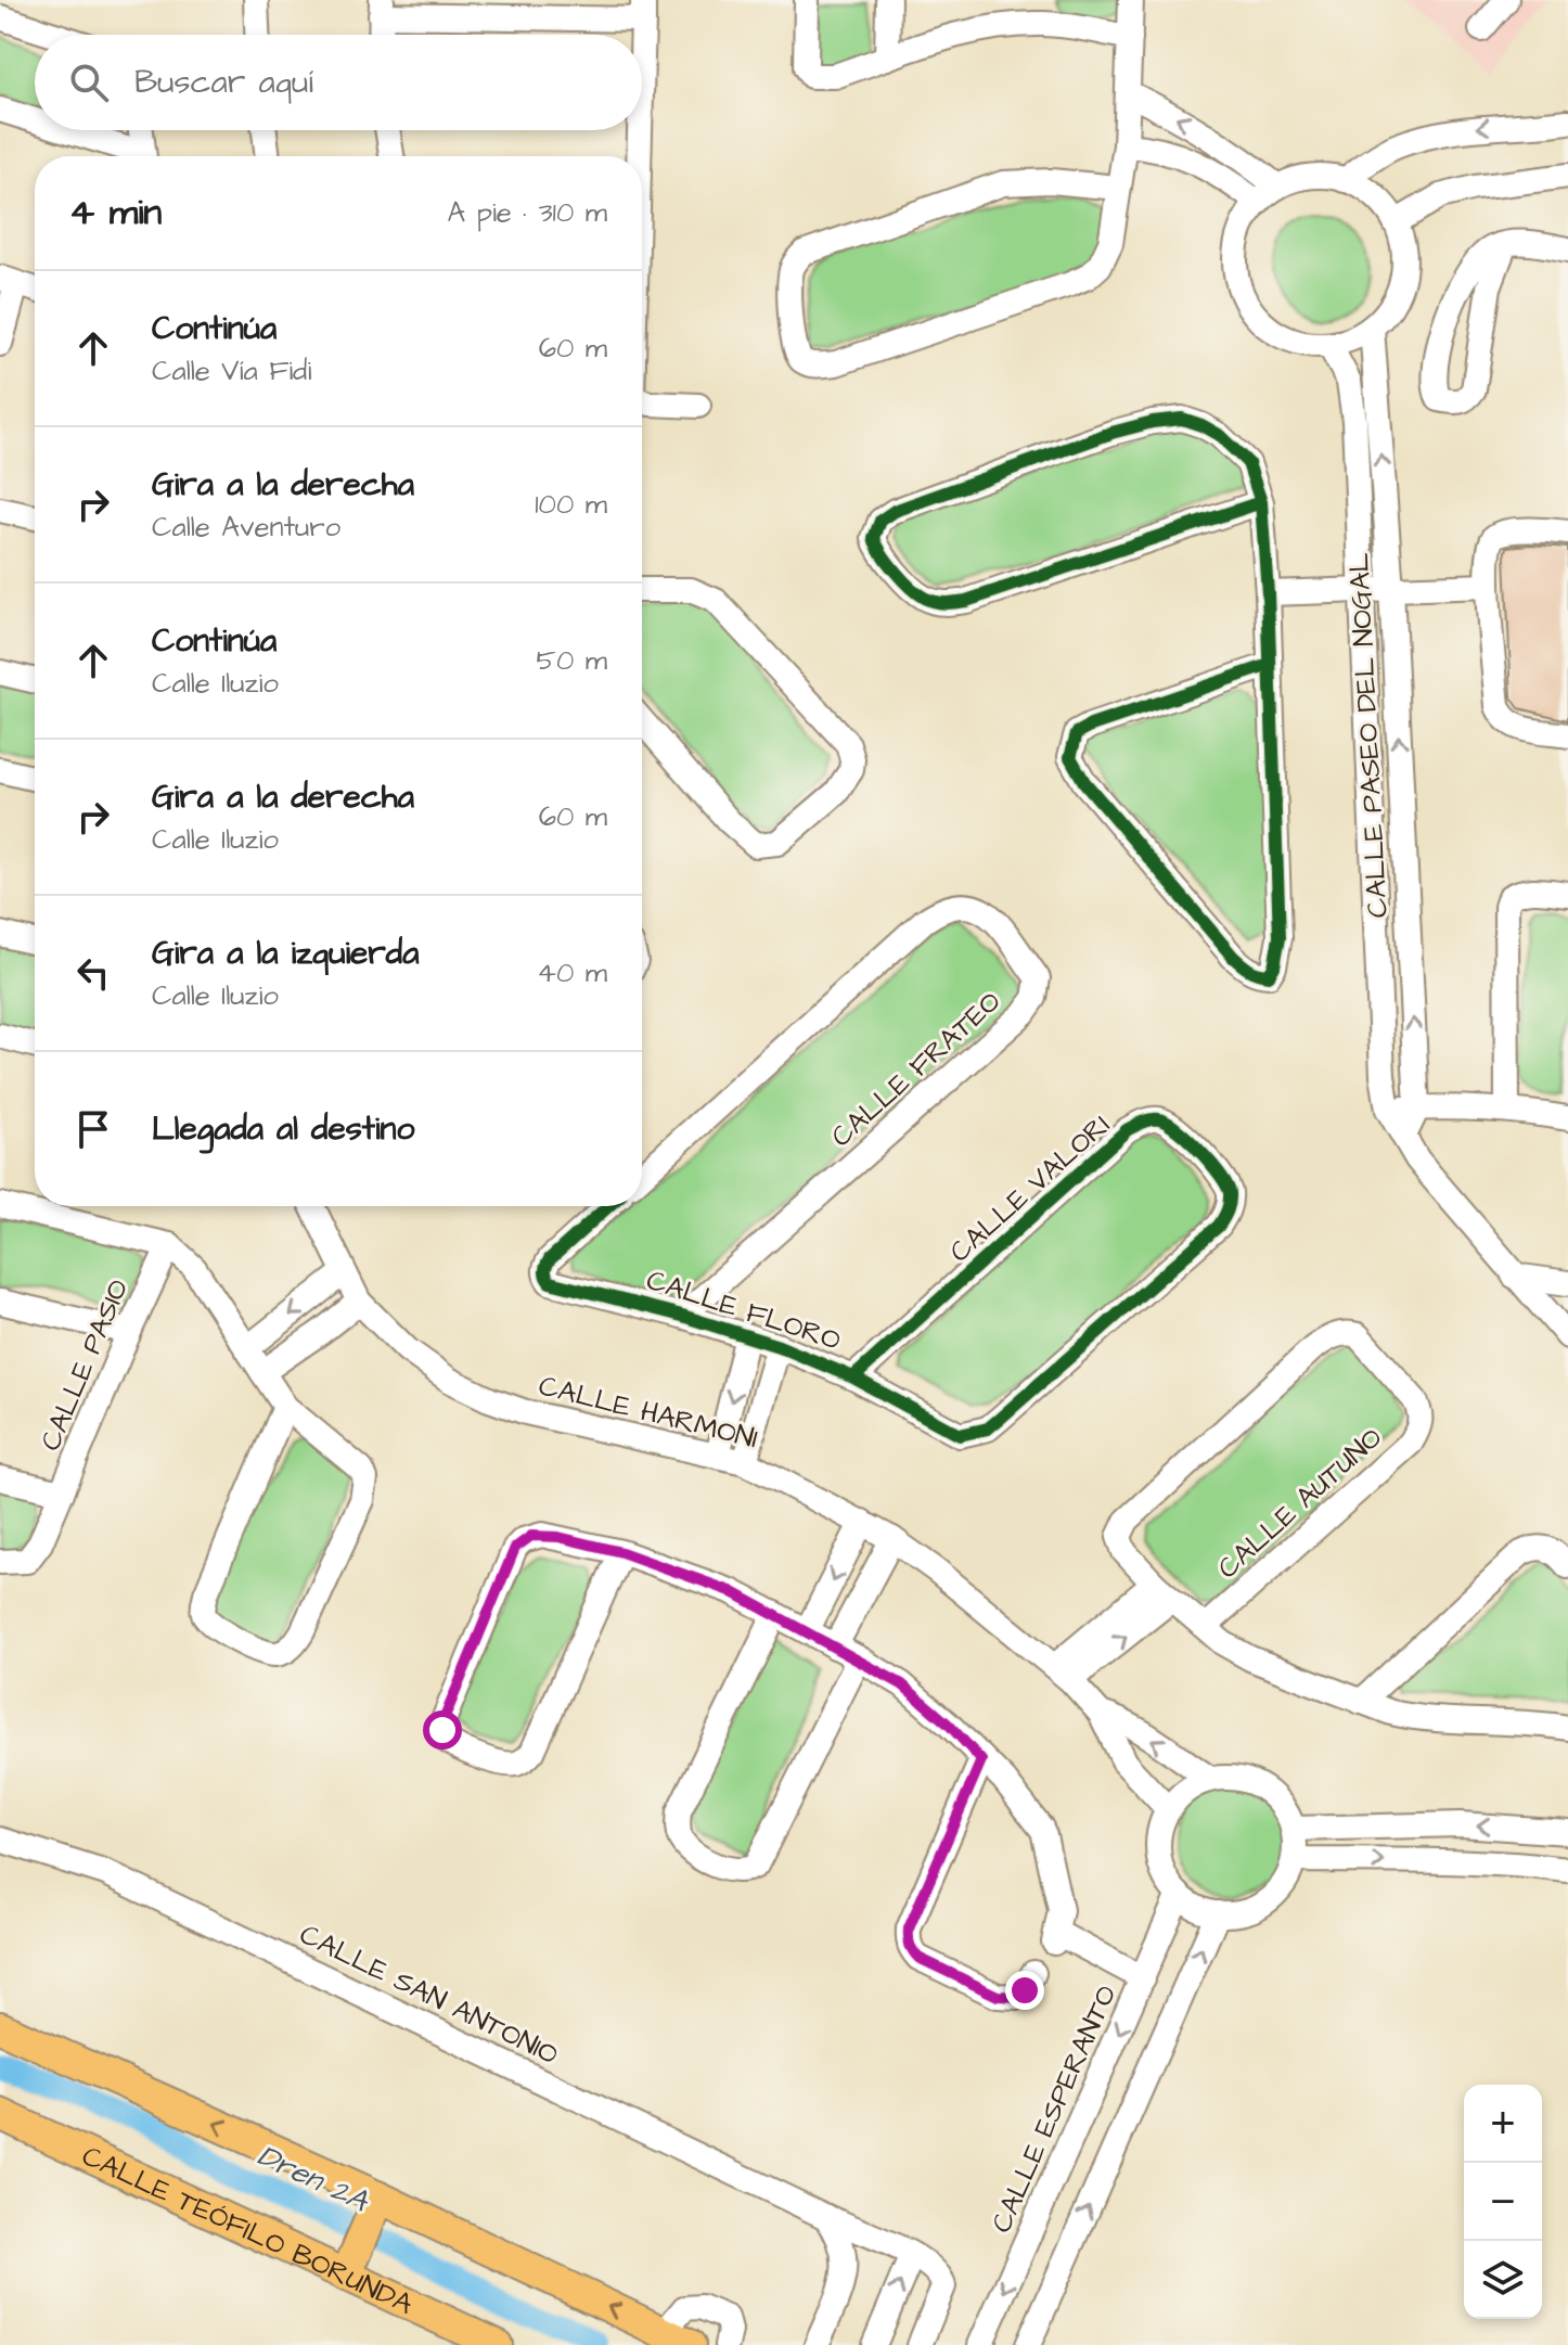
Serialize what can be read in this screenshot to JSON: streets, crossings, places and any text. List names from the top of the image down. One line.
{"streets":{"main road":["CALLE TEÓFILO BORUNDA"],"street":["CALLE PASEO DEL NOGAL","CALLE FRATEO","CALLE VALORI","CALLE FLORO","CALLE PASIO","CALLE HARMONI","CALLE AUTUNO","CALLE SAN ANTONIO","CALLE ESPERANTO"]},"crossings":[["CALLE FRATEO","CALLE FLORO"],["CALLE VALORI","CALLE FLORO"],["CALLE HARMONI","CALLE ESPERANTO"]],"water":["Dren 2A"],"page":{"search":"Buscar aquí","heading":["4 min","A pie · 310 m"],"list":[["Continúa","Calle Vía Fidi","60 m"],["Gira a la derecha","Calle Aventuro","100 m"],["Continúa","Calle Iluzio","50 m"],["Gira a la derecha","Calle Iluzio","60 m"],["Gira a la izquierda","Calle Iluzio","40 m"],"Llegada al destino"],"map_buttons":["+","−"]}}
